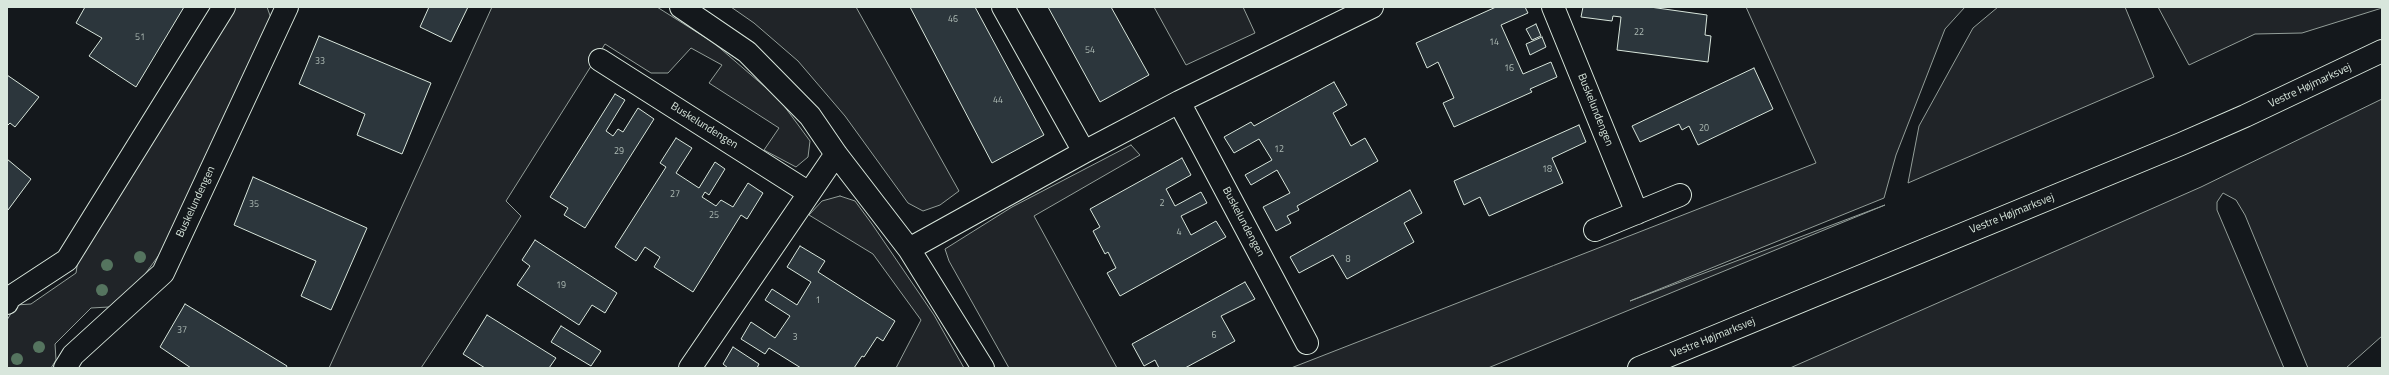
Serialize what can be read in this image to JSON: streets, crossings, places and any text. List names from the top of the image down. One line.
{"streets":{"street":["Vestre Højmarksvej","Buskelundengen"]},"house_numbers":["46","22","51","14","54","33","16","44","20","12","29","18","27","2","35","25","4","8","19","1","37","6","3"]}
